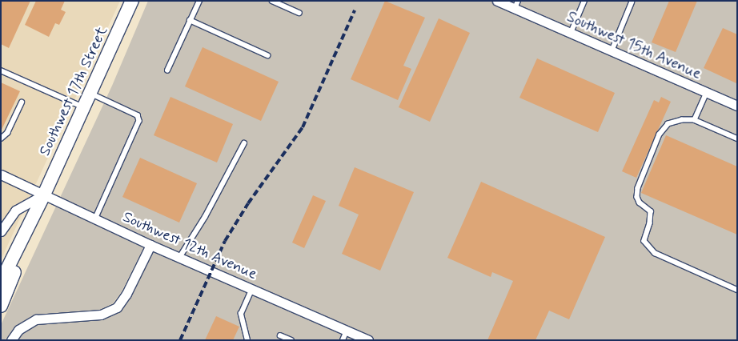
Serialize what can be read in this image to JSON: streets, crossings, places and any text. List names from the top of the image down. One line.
{"streets":{"main road":["Southwest 17th Street"],"street":["Southwest 15th Avenue","Southwest 12th Avenue"]},"crossings":[["Southwest 17th Street","Southwest 12th Avenue"]]}
